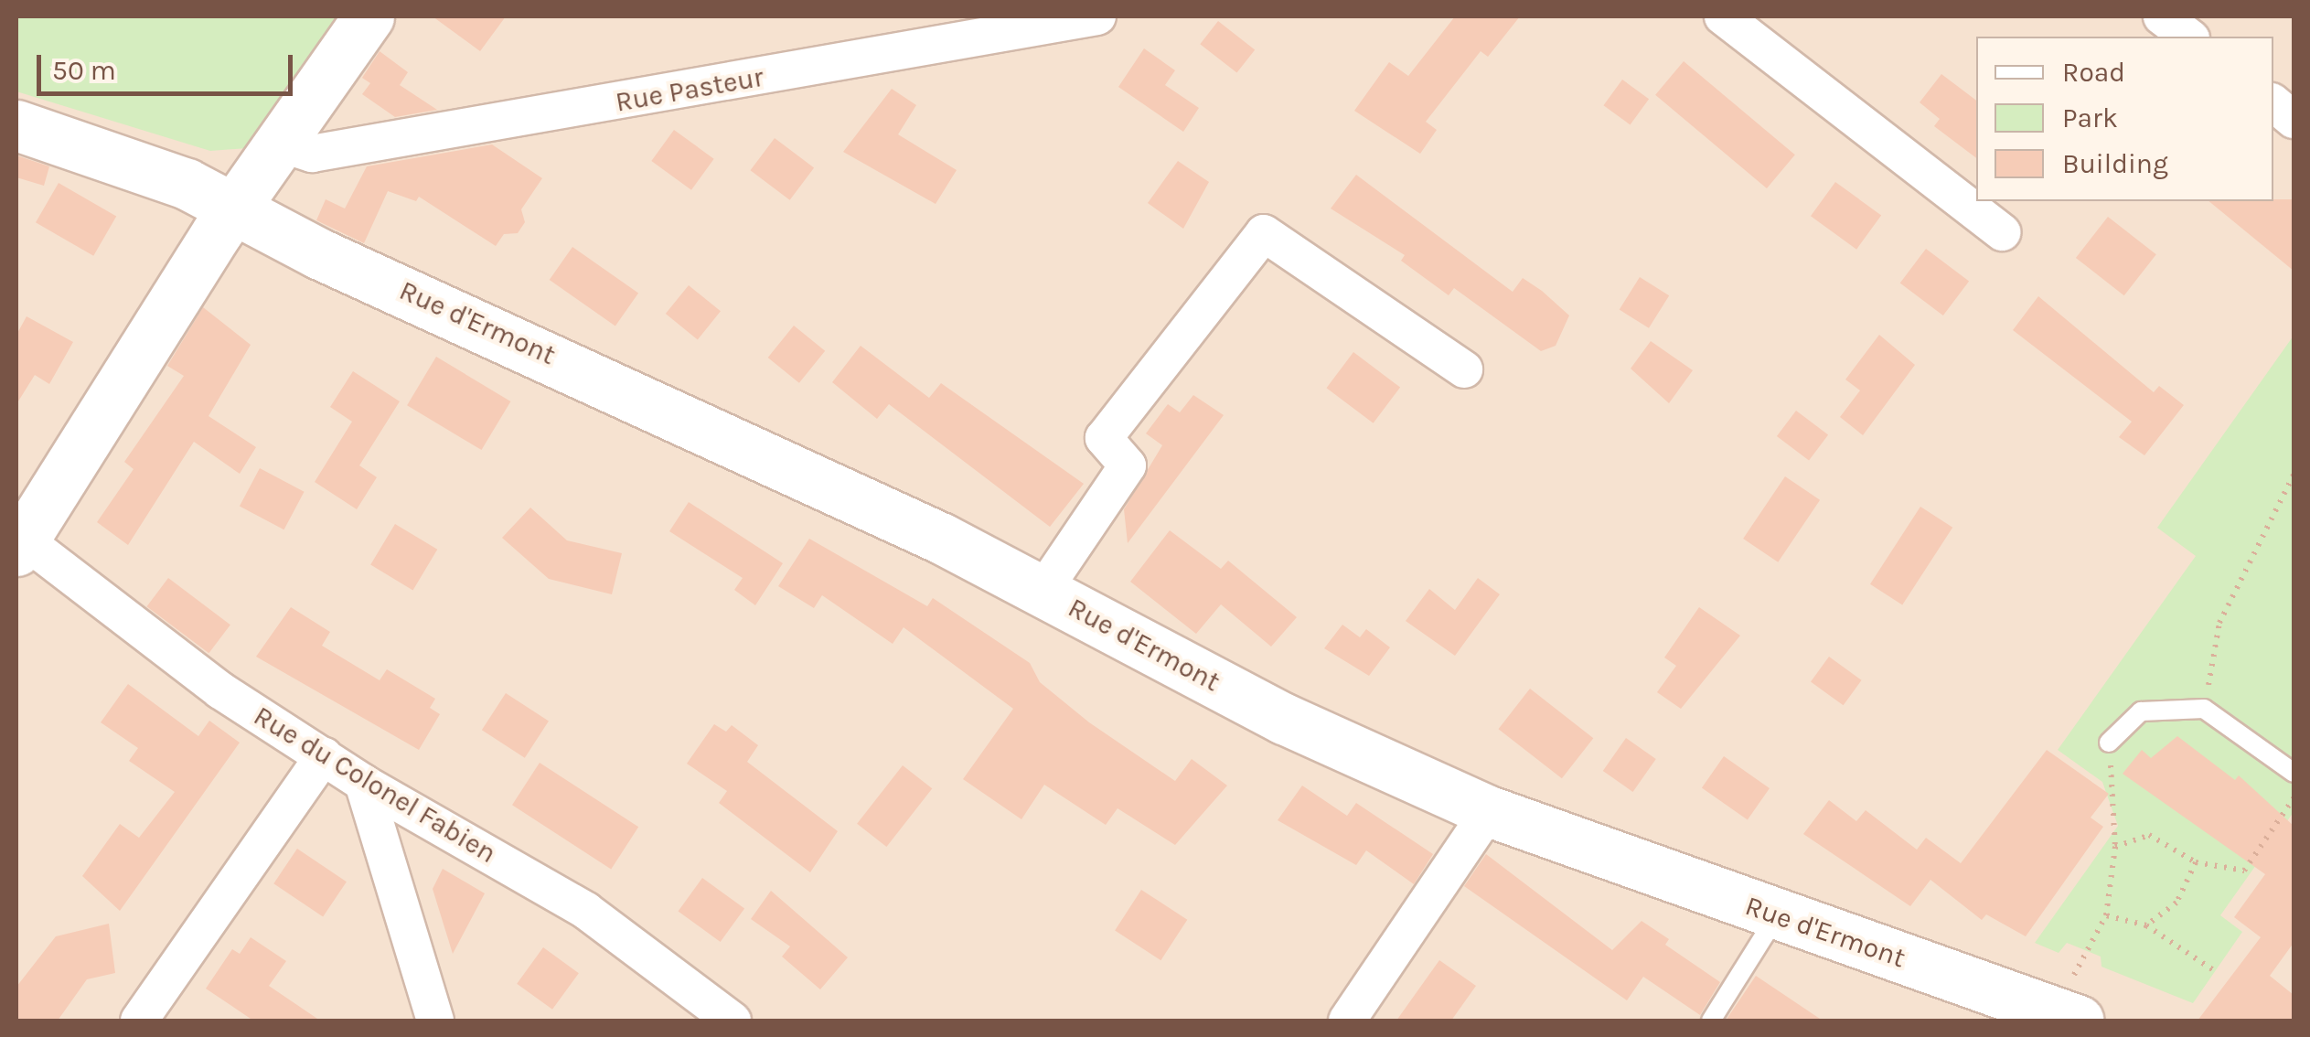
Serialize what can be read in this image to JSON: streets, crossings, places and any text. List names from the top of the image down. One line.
{"streets":{"street":["Rue Pasteur","Rue d'Ermont","Rue du Colonel Fabien"]},"legend":["Road","Park","Building"],"scale_bar":"50 m"}
